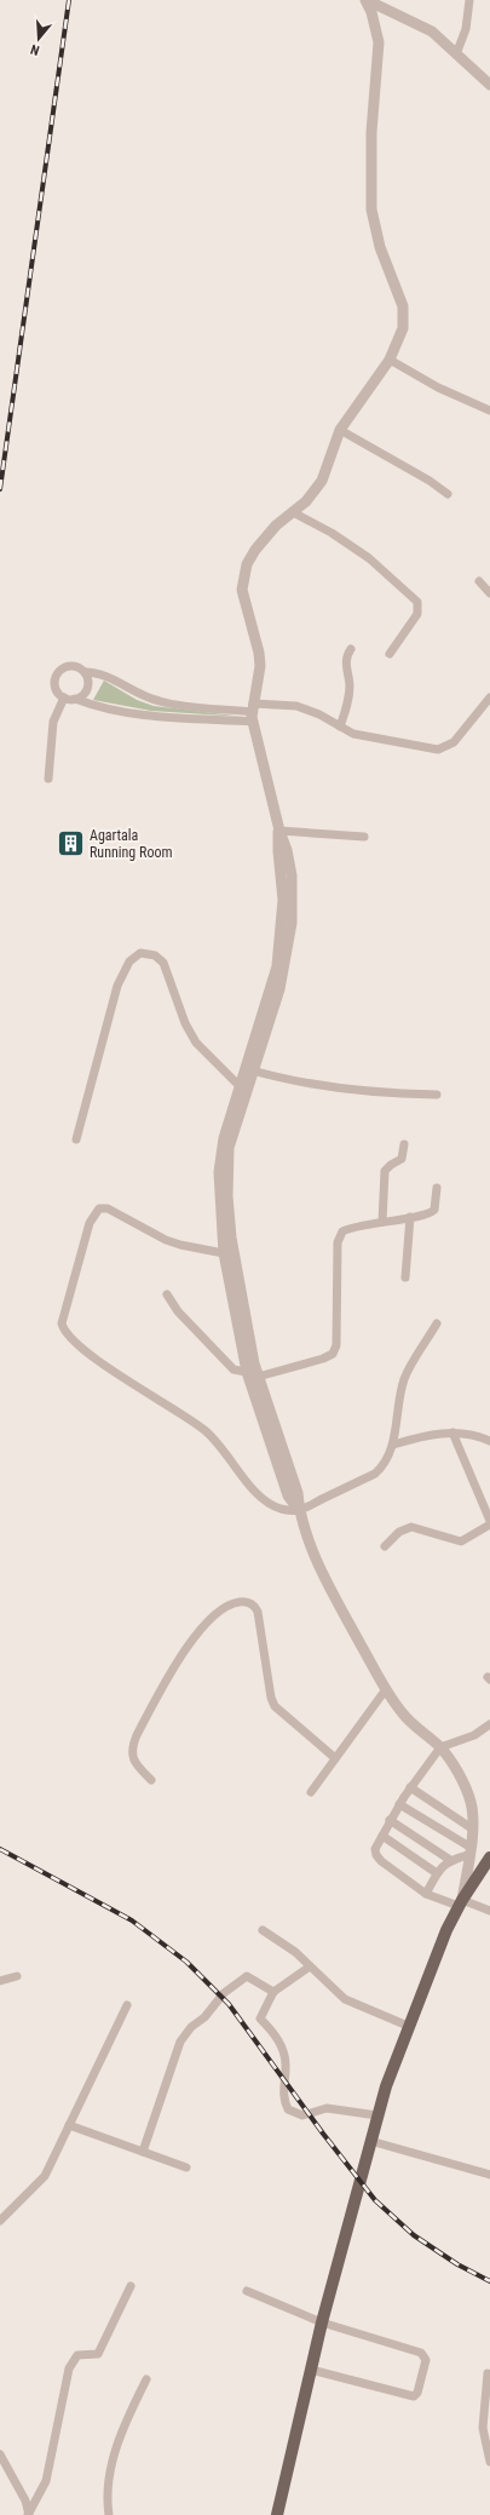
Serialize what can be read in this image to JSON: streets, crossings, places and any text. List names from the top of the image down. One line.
{"places":{"building":["Agartala Running Room"]},"north":"bottom"}
